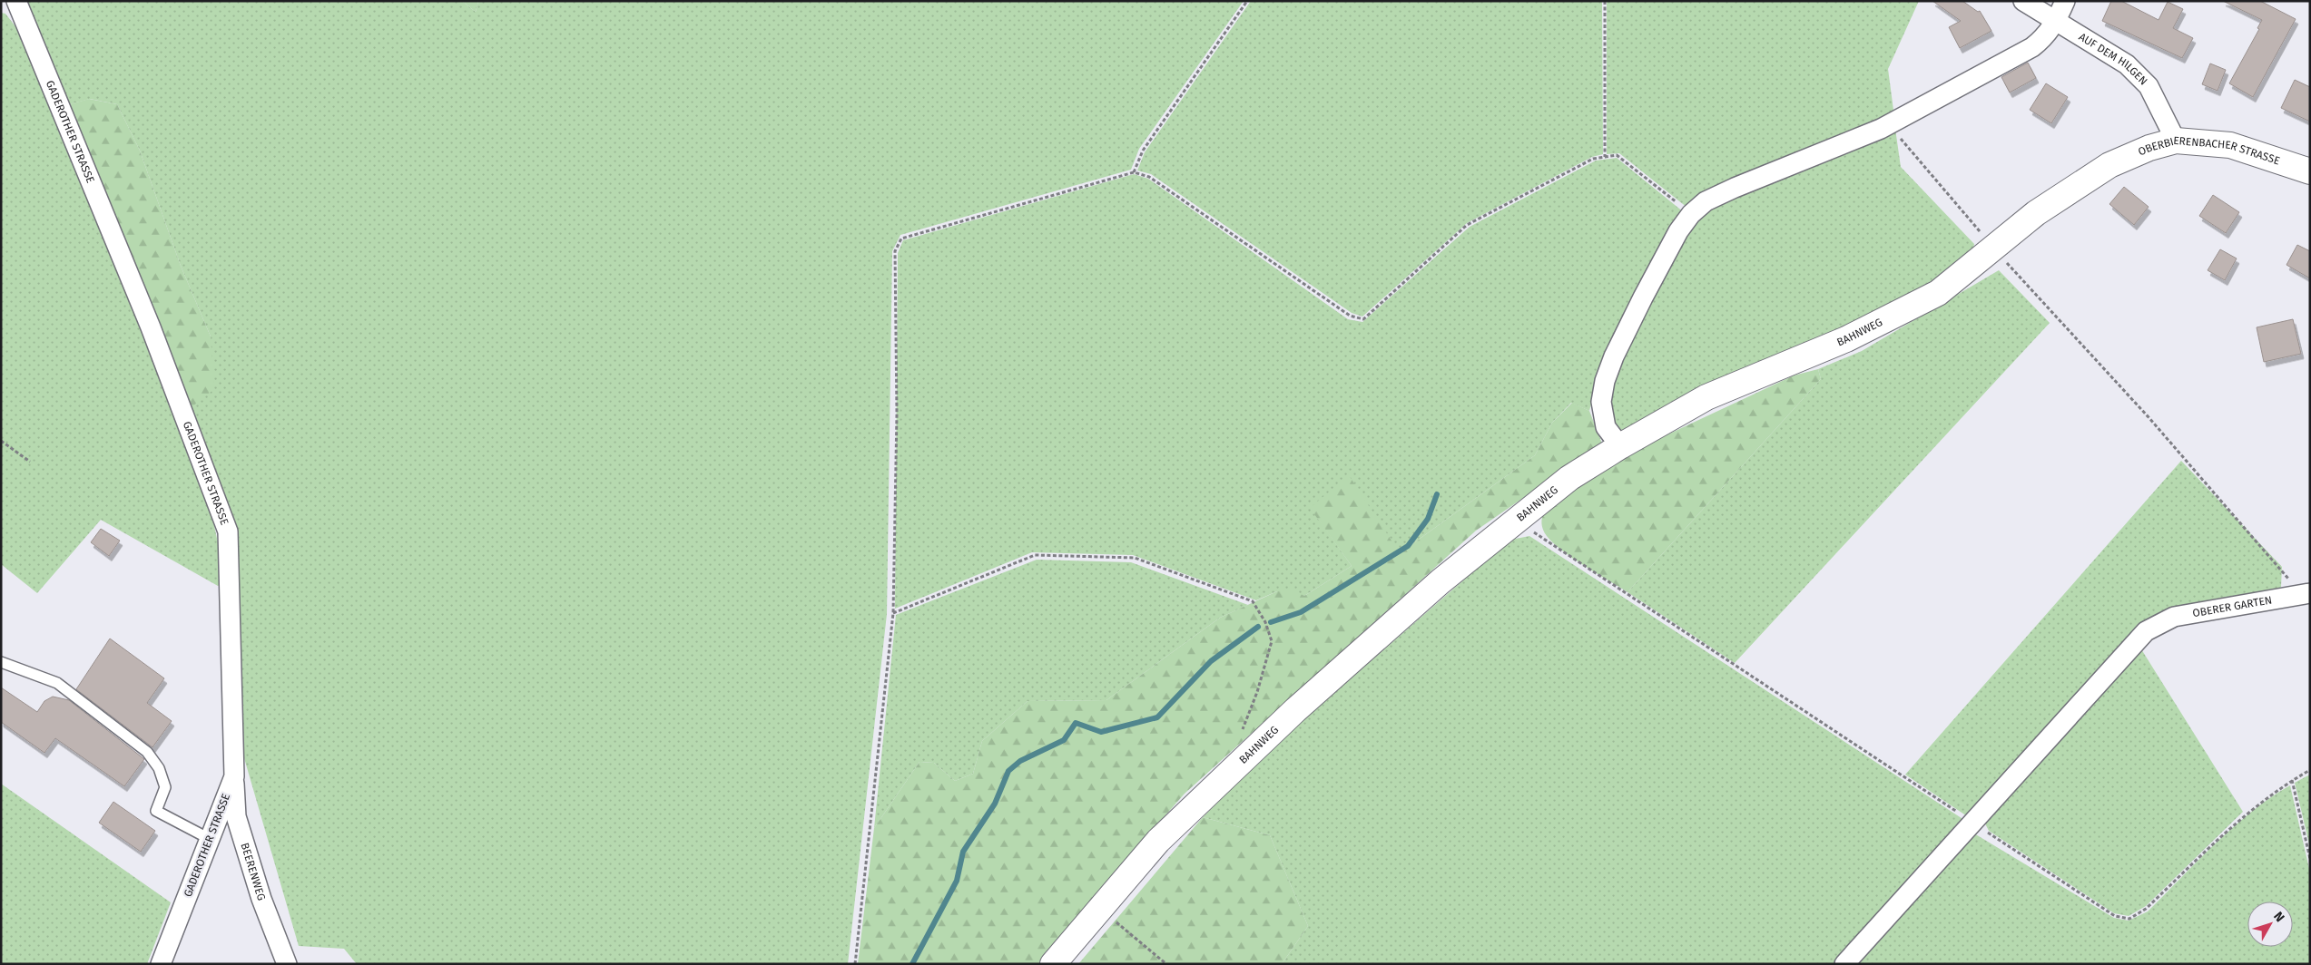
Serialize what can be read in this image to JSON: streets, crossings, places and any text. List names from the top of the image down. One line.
{"streets":{"main road":["OBERBIERENBACHER STRASSE","BAHNWEG"],"street":["AUF DEM HILGEN","GADEROTHER STRASSE","OBERER GARTEN","BEERENWEG"]},"crossings":[["AUF DEM HILGEN","OBERBIERENBACHER STRASSE"],["GADEROTHER STRASSE","BEERENWEG"],["OBERBIERENBACHER STRASSE","BAHNWEG"]],"north":"top right"}
